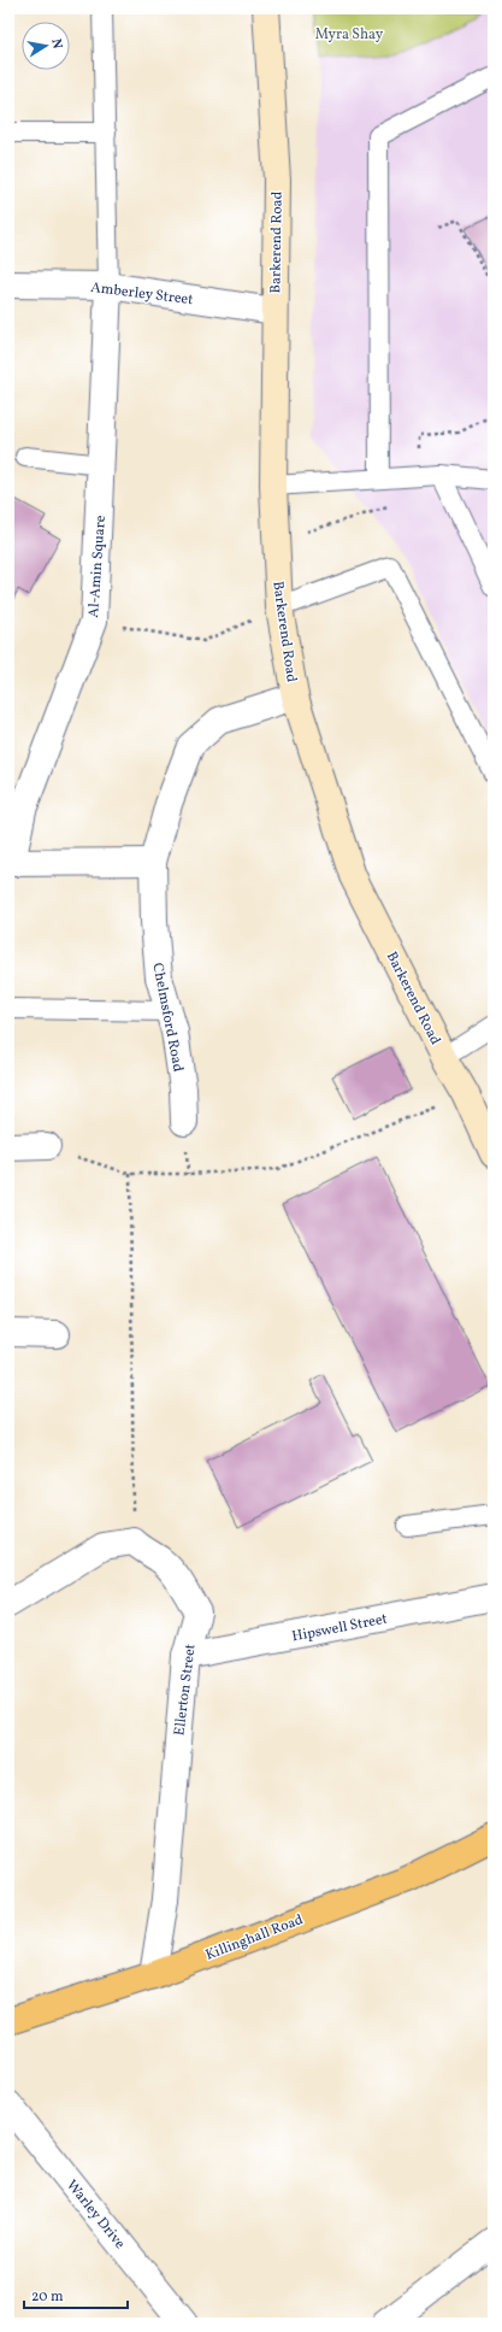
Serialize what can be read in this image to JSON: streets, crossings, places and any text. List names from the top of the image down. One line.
{"streets":{"highway":["Killinghall Road"],"main road":["Barkerend Road"],"street":["Amberley Street","Al-Amin Square","Chelmsford Road","Hipswell Street","Ellerton Street","Warley Drive"]},"crossings":[["Barkerend Road","Amberley Street"],["Barkerend Road","Chelmsford Road"],["Amberley Street","Al-Amin Square"],["Hipswell Street","Ellerton Street"],["Ellerton Street","Killinghall Road"]],"parks":["Myra Shay"],"scale_bar":"20 m","north":"right"}
